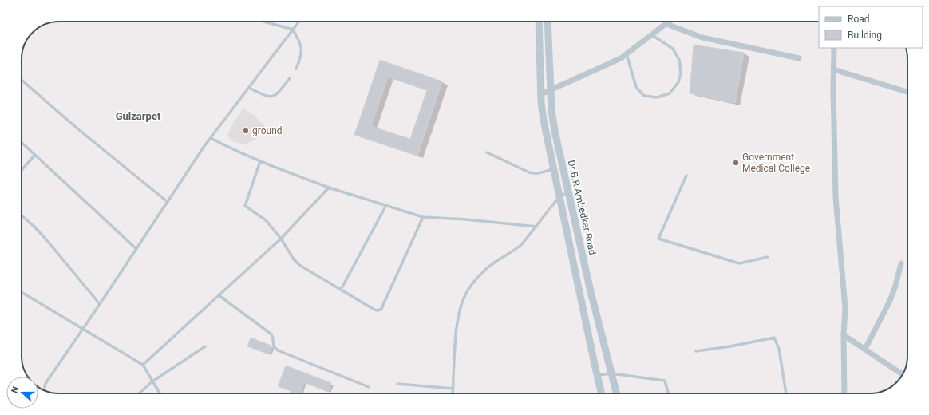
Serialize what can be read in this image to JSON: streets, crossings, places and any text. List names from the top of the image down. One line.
{"streets":{"street":["Dr B.R Ambedkar Road"]},"districts":["Gulzarpet"],"places":["ground","Government Medical College"],"legend":["Road","Building"],"north":"left"}
